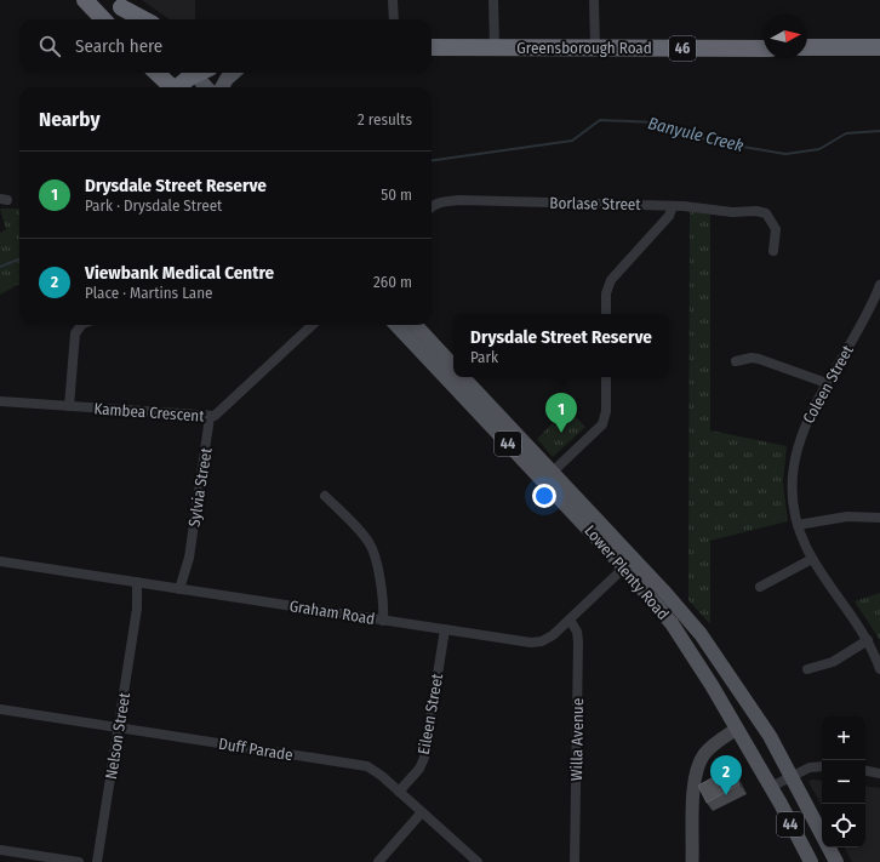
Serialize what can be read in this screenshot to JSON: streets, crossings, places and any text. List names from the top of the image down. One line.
{"streets":{"highway":["Greensborough Road","46"],"main road":["44","Lower Plenty Road"],"street":["Borlase Street","Coleen Street","Kambea Crescent","Sylvia Street","Graham Road","Eileen Street","Nelson Street","Willa Avenue","Duff Parade"]},"crossings":[["Kambea Crescent","Sylvia Street"],["Sylvia Street","Graham Road"],["Lower Plenty Road","Graham Road"],["Graham Road","Eileen Street"],["Graham Road","Nelson Street"],["Graham Road","Willa Avenue"],["Eileen Street","Duff Parade"],["Nelson Street","Duff Parade"]],"water":["Banyule Creek"],"north":"right","page":{"search":"Search here","heading":["Nearby","2 results"],"list":[{"mark":"1","name":"Drysdale Street Reserve","note":"Park · Drysdale Street","value":"50 m"},{"mark":"2","name":"Viewbank Medical Centre","note":"Place · Martins Lane","value":"260 m"}],"popup":["Drysdale Street Reserve","Park"],"pins":["1","2"],"map_buttons":["+","−"]}}
